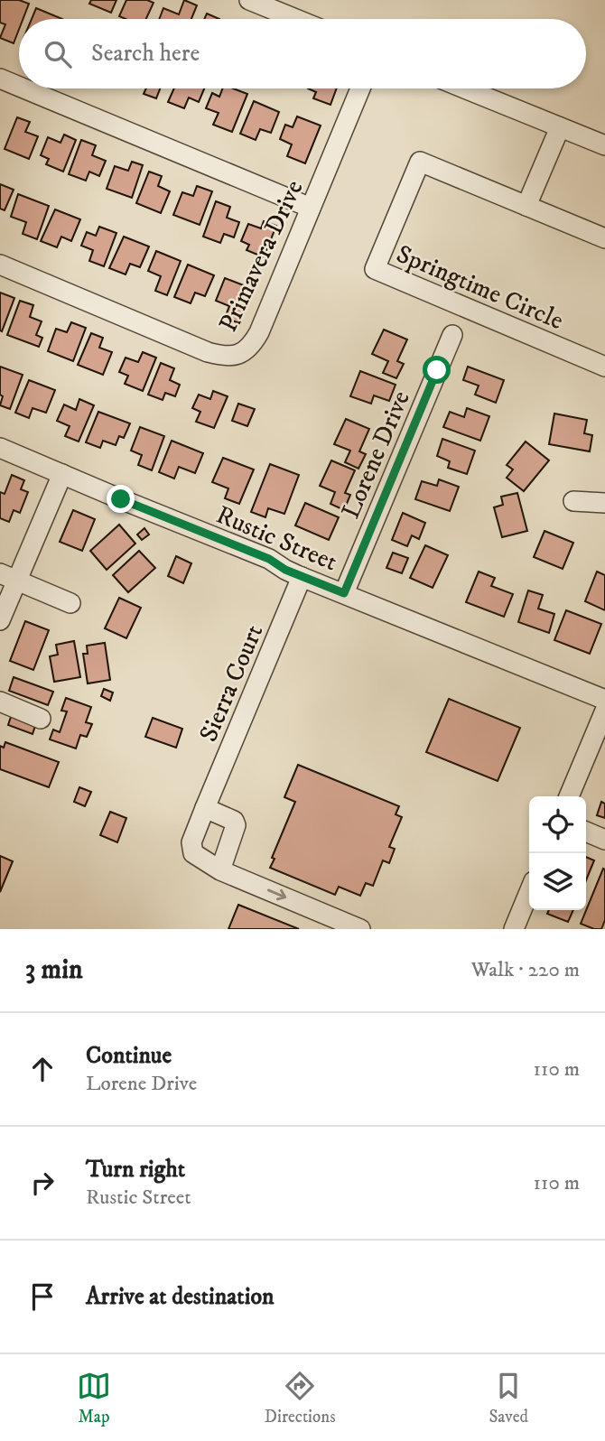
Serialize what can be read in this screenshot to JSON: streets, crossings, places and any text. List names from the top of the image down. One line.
{"streets":{"street":["Primavera Drive","Springtime Circle","Lorene Drive","Rustic Street","Sierra Court"]},"crossings":[["Lorene Drive","Rustic Street"],["Rustic Street","Sierra Court"]],"page":{"search":"Search here","heading":["3 min","Walk · 220 m"],"list":[["Continue","Lorene Drive","110 m"],["Turn right","Rustic Street","110 m"],"Arrive at destination"],"nav":["Map","Directions","Saved"]}}
